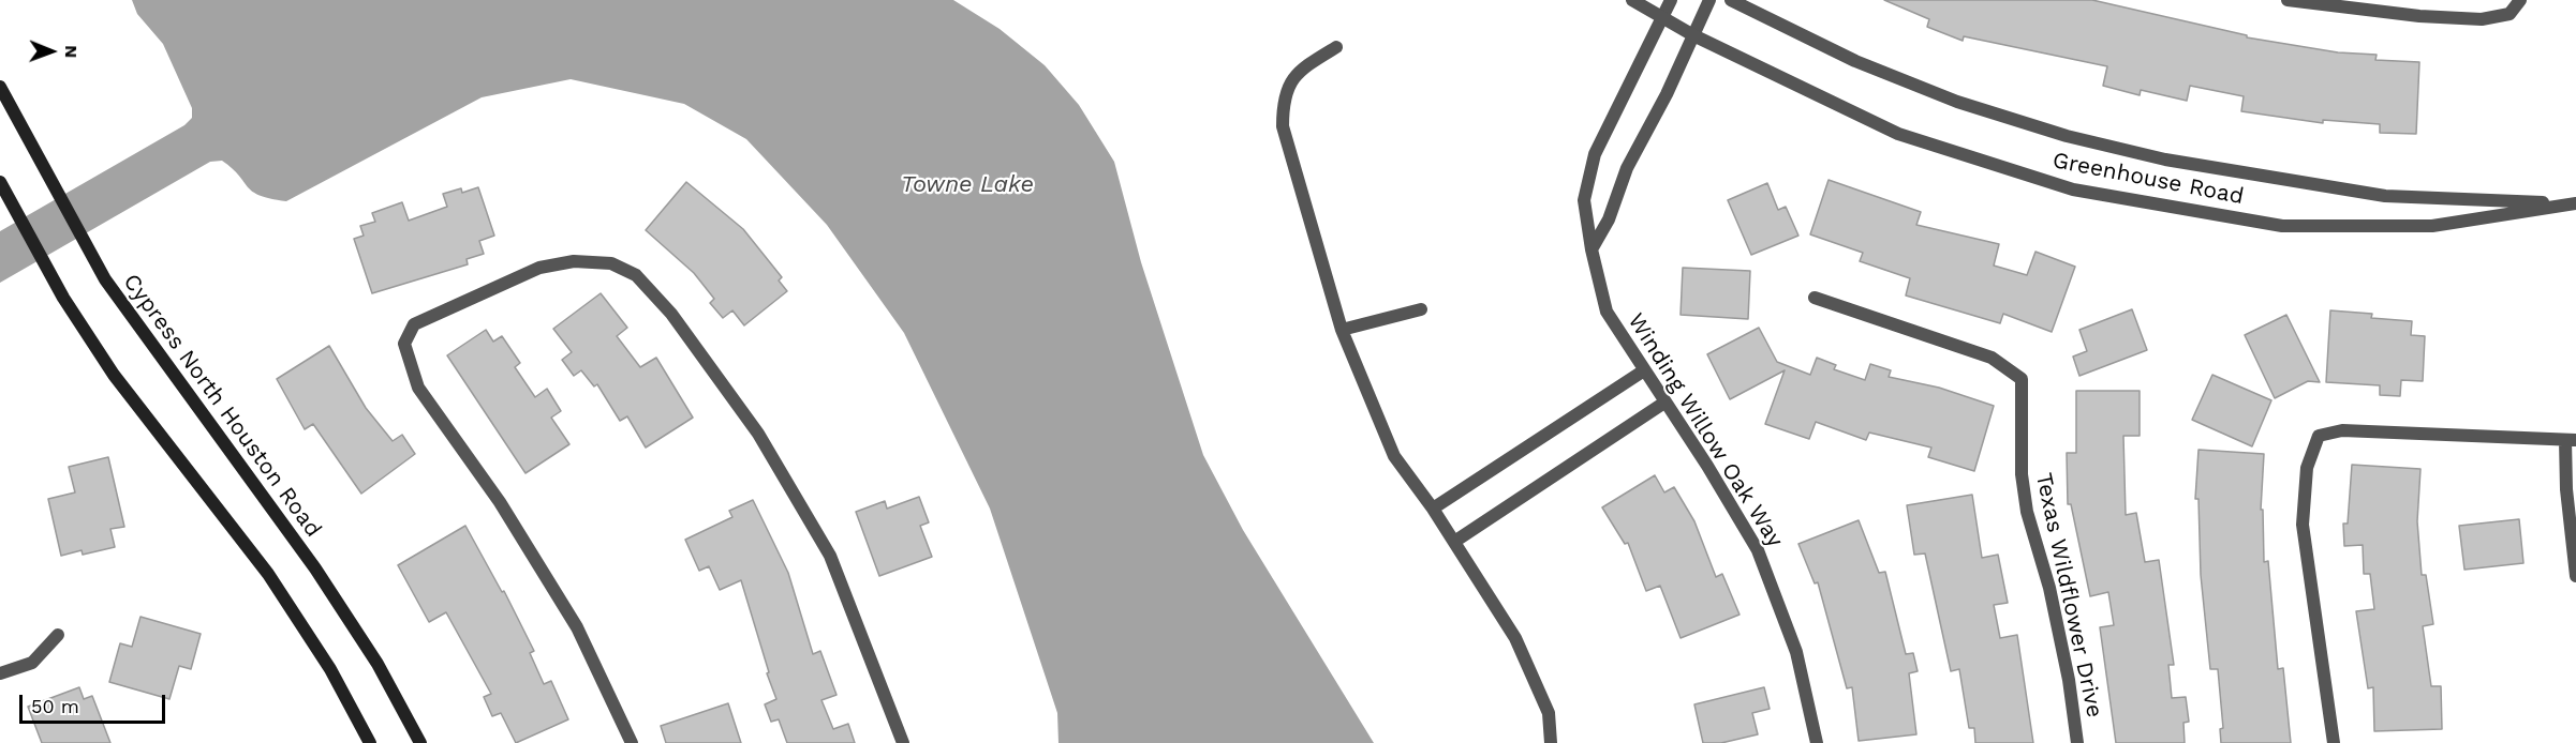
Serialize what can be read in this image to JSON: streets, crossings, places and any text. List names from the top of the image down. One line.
{"streets":{"main road":["Cypress North Houston Road"],"street":["Greenhouse Road","Winding Willow Oak Way","Texas Wildflower Drive"]},"crossings":[["Greenhouse Road","Winding Willow Oak Way"]],"water":["Towne Lake"],"scale_bar":"50 m","north":"right"}
